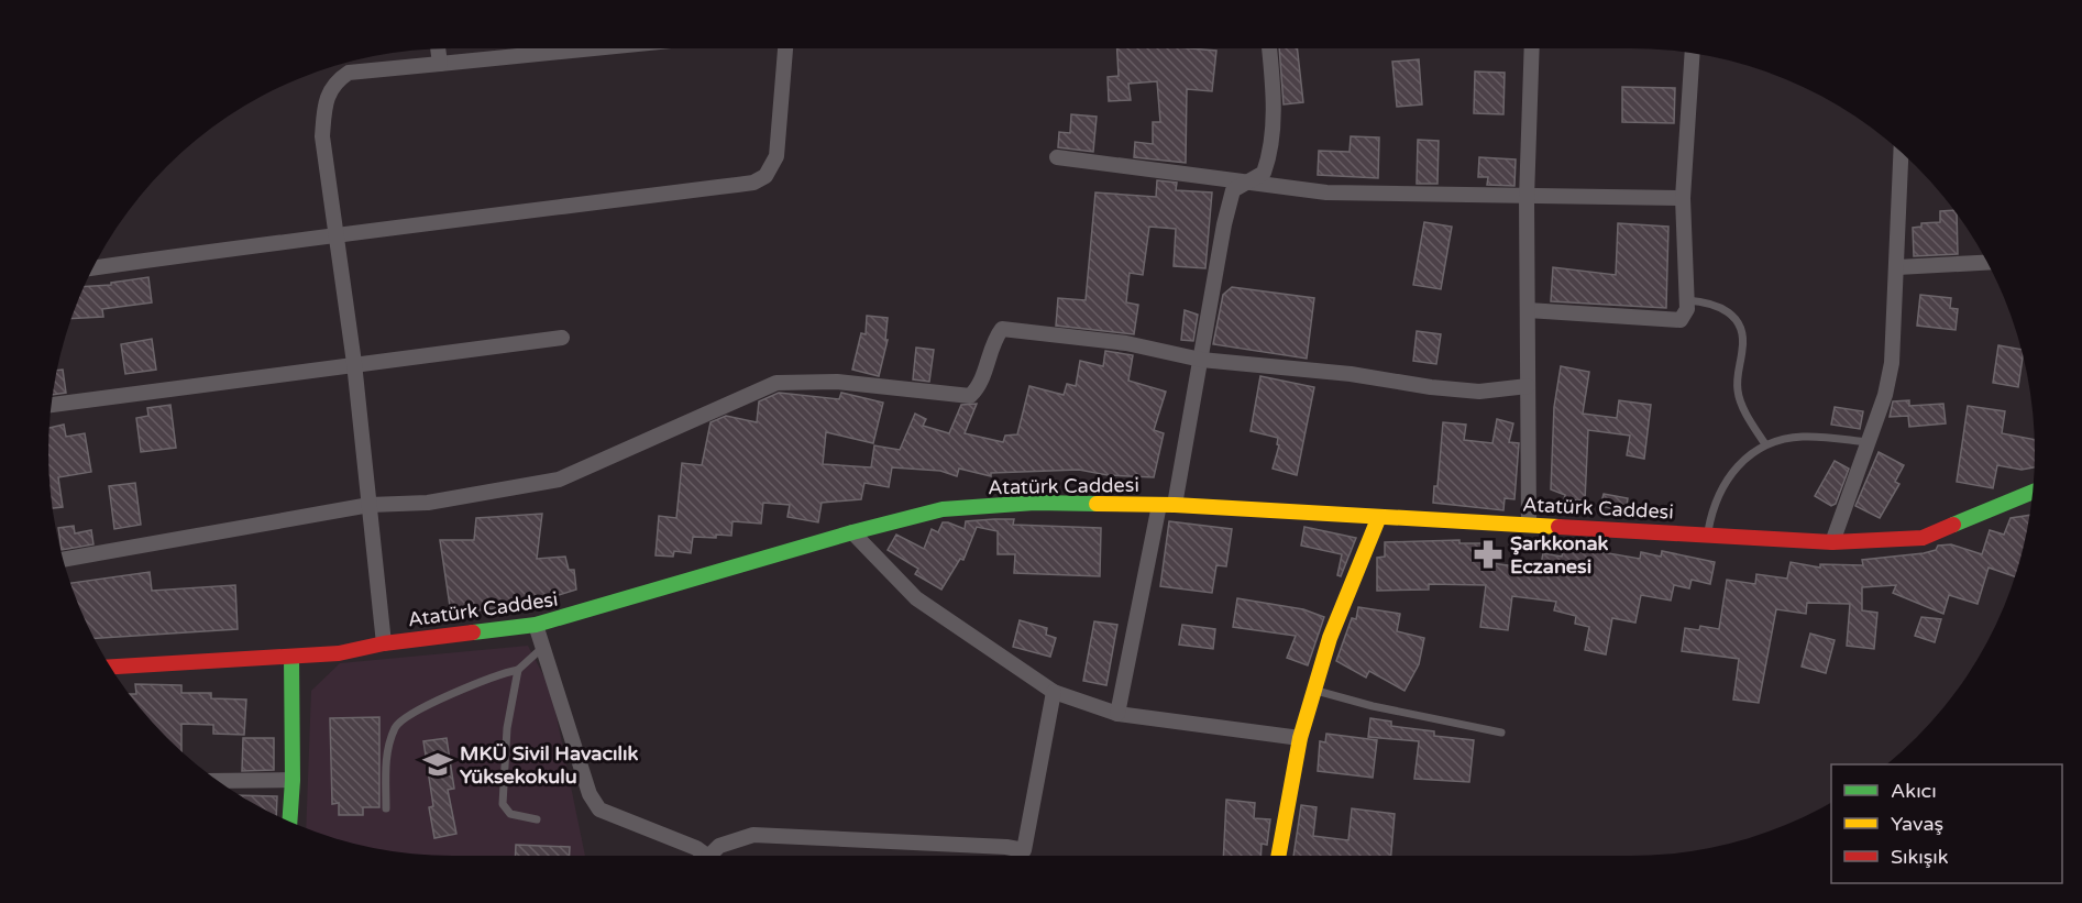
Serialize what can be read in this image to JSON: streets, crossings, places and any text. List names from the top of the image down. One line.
{"streets":{"main road":["Atatürk Caddesi"]},"places":{"pharmacy":["Şarkkonak Eczanesi"],"school or university":["MKÜ Sivil Havacılık Yüksekokulu"]},"legend":["Akıcı","Yavaş","Sıkışık"]}
